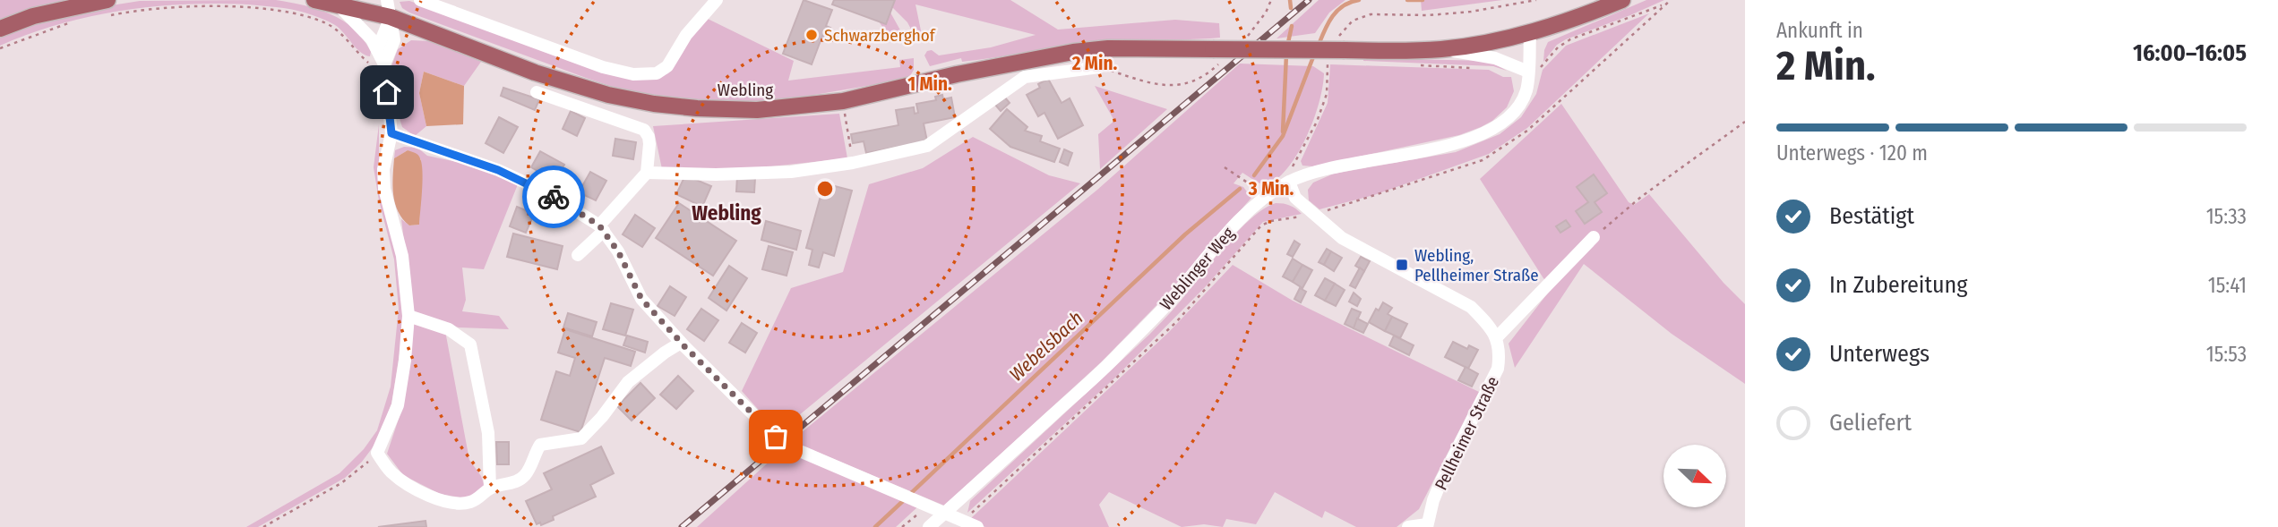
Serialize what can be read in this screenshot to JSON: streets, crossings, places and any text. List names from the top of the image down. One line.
{"streets":{"main road":["Webling"],"street":["Weblinger Weg","Pellheimer Straße"]},"crossings":[["Webling","Weblinger Weg"]],"districts":["Webling"],"water":["Webelsbach"],"places":{"other":["Schwarzberghof"],"transit":["Webling, Pellheimer Straße"]},"north":"bottom right","page":{"heading":["2 Min.","Ankunft in","16:00–16:05"],"bar":"Unterwegs · 120 m","list":[["Bestätigt","15:33"],["In Zubereitung","15:41"],["Unterwegs","15:53"],"Geliefert"]},"rings":["2 Min.","1 Min.","3 Min."]}
